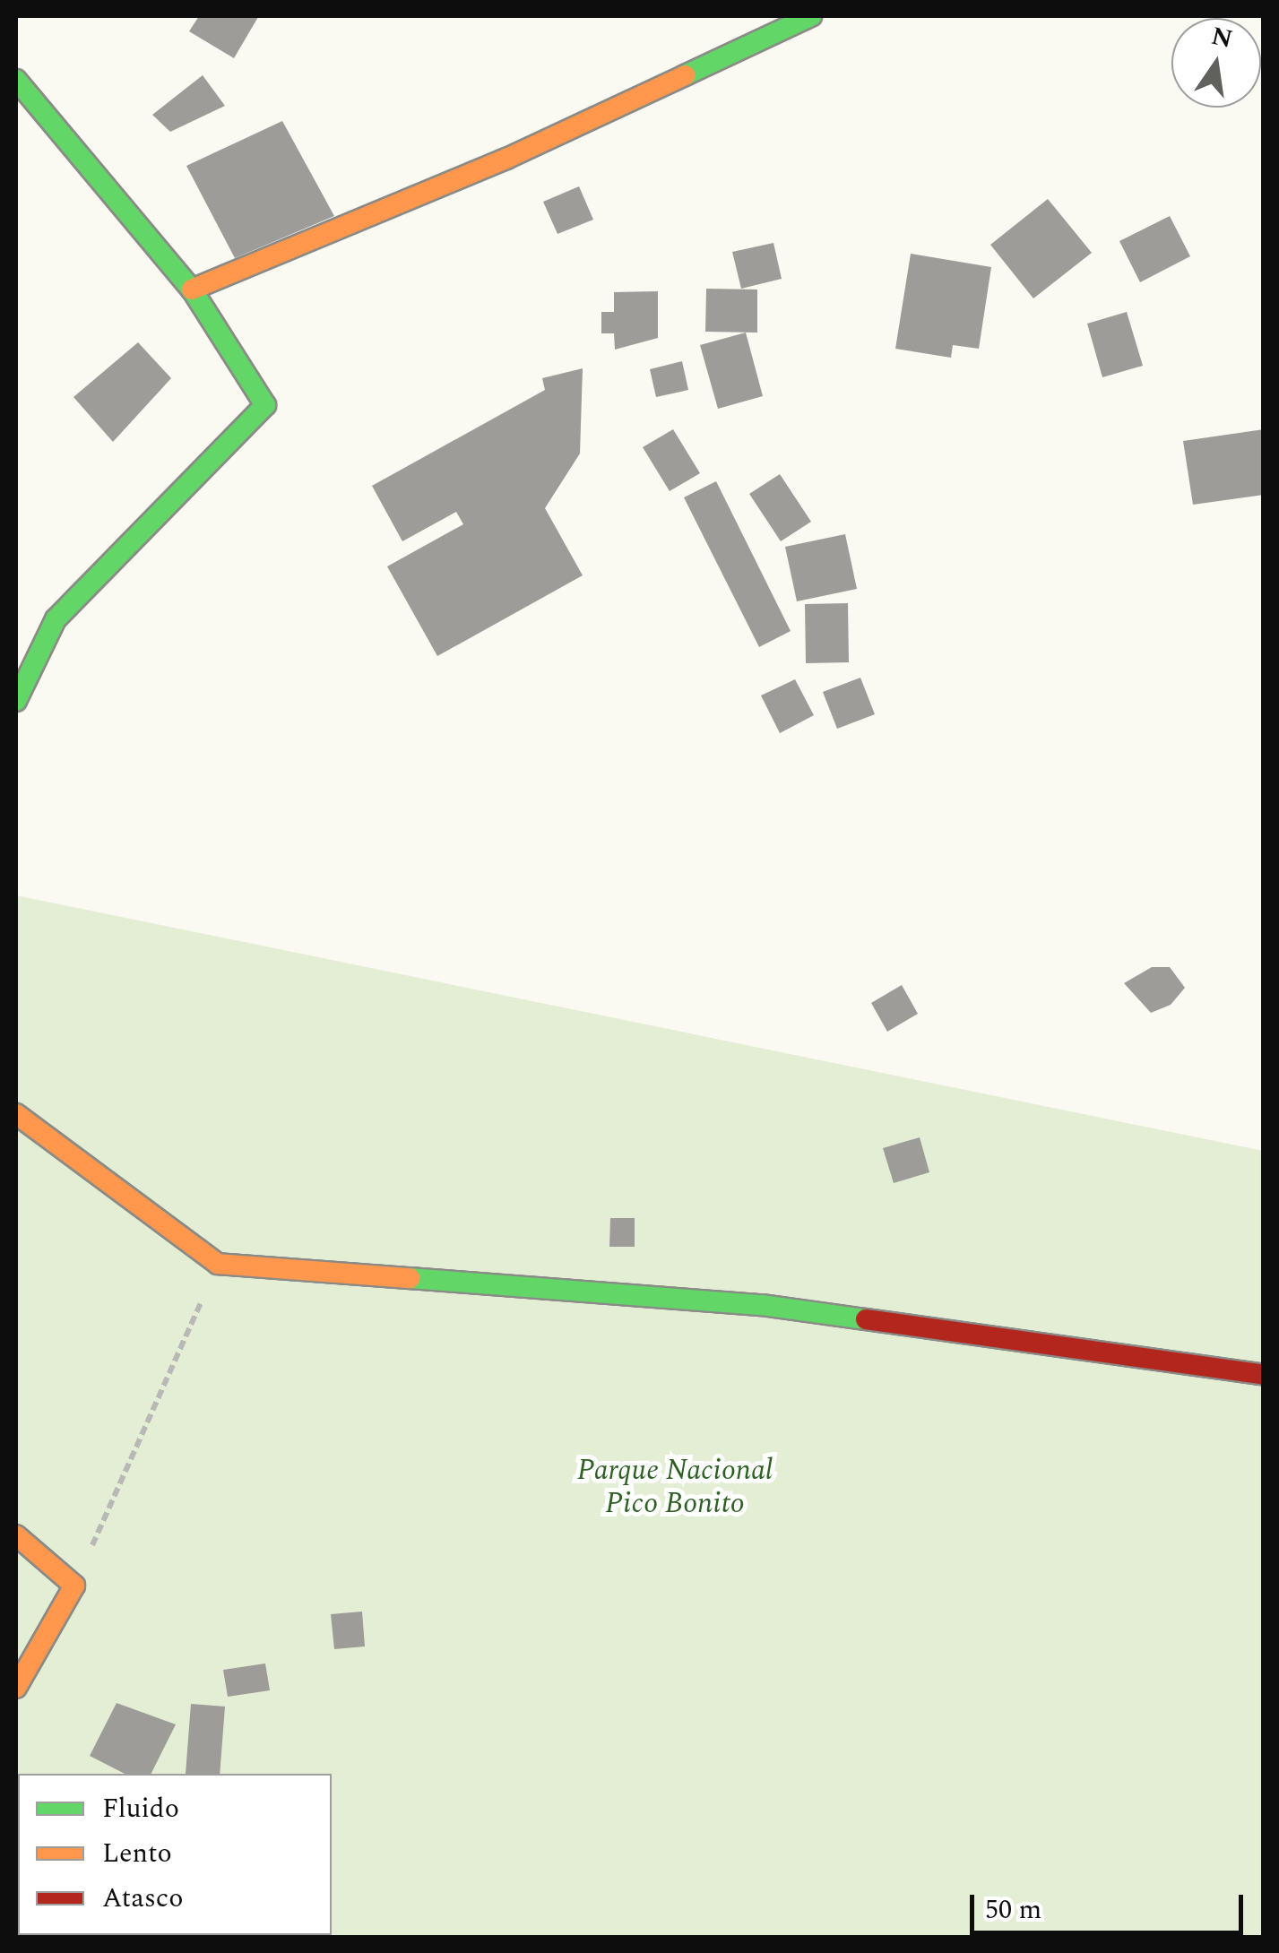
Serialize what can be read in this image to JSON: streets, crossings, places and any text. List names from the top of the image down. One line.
{"parks":["Parque Nacional Pico Bonito"],"legend":["Fluido","Lento","Atasco"],"scale_bar":"50 m","north":"top"}
